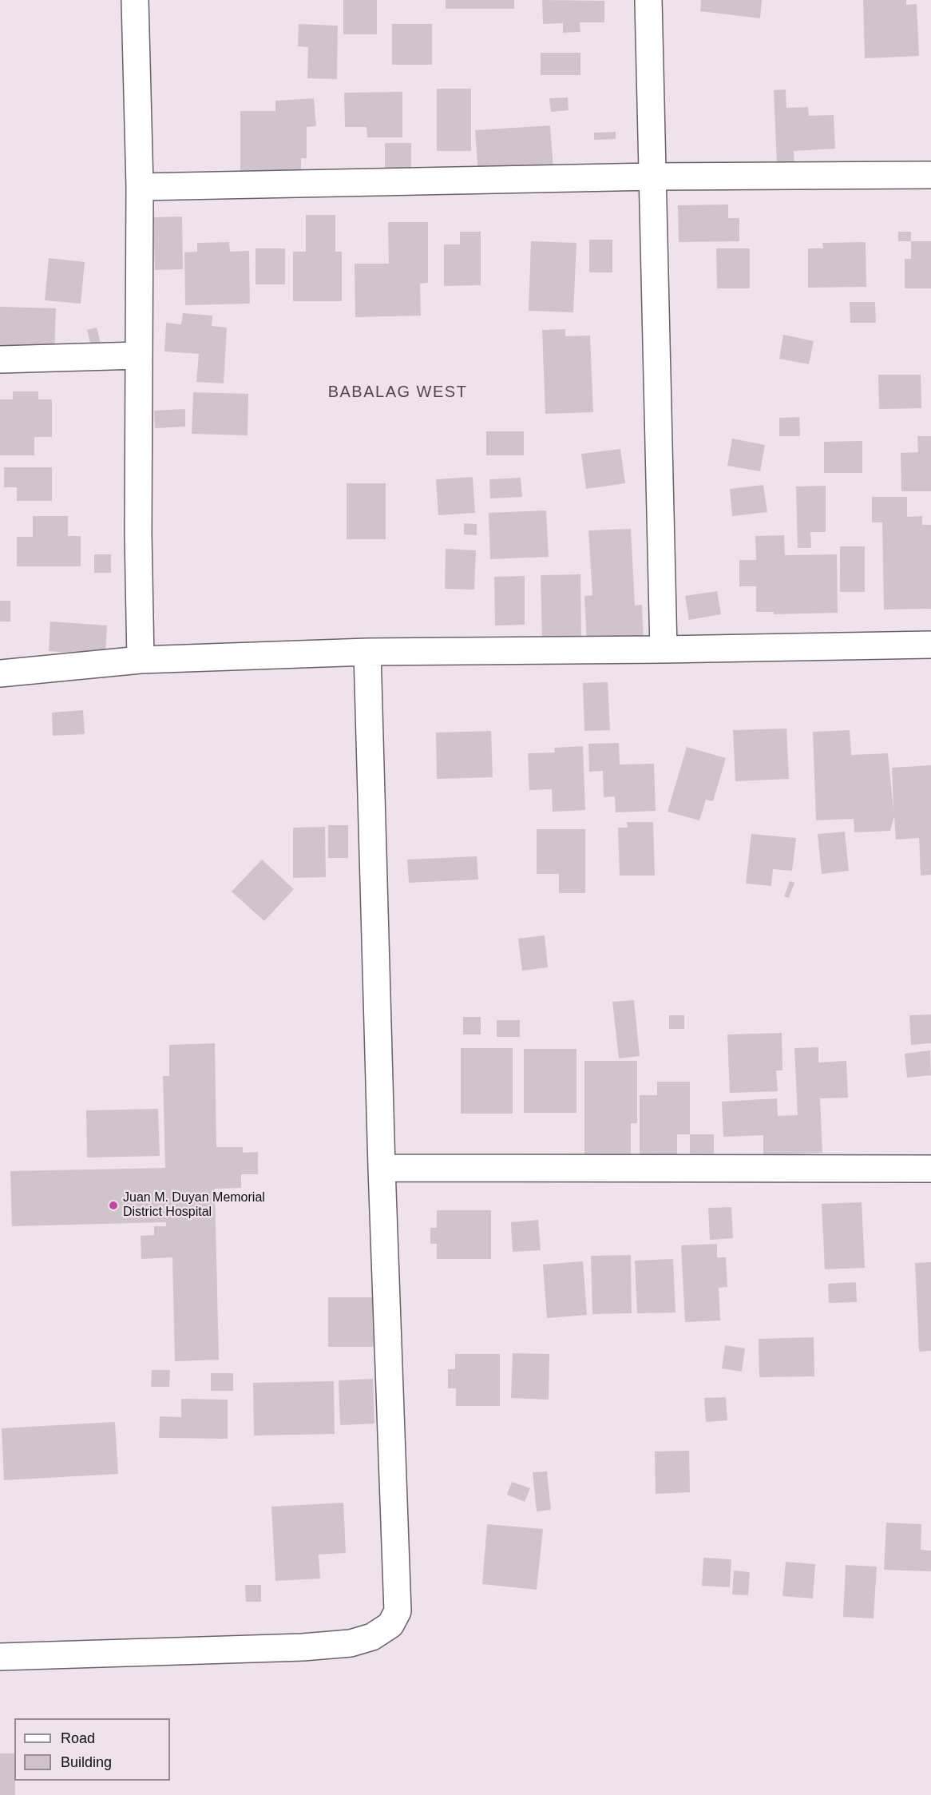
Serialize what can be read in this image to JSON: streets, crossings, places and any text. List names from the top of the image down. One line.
{"districts":["BABALAG WEST"],"places":["Juan M. Duyan Memorial District Hospital"],"legend":["Road","Building"]}
